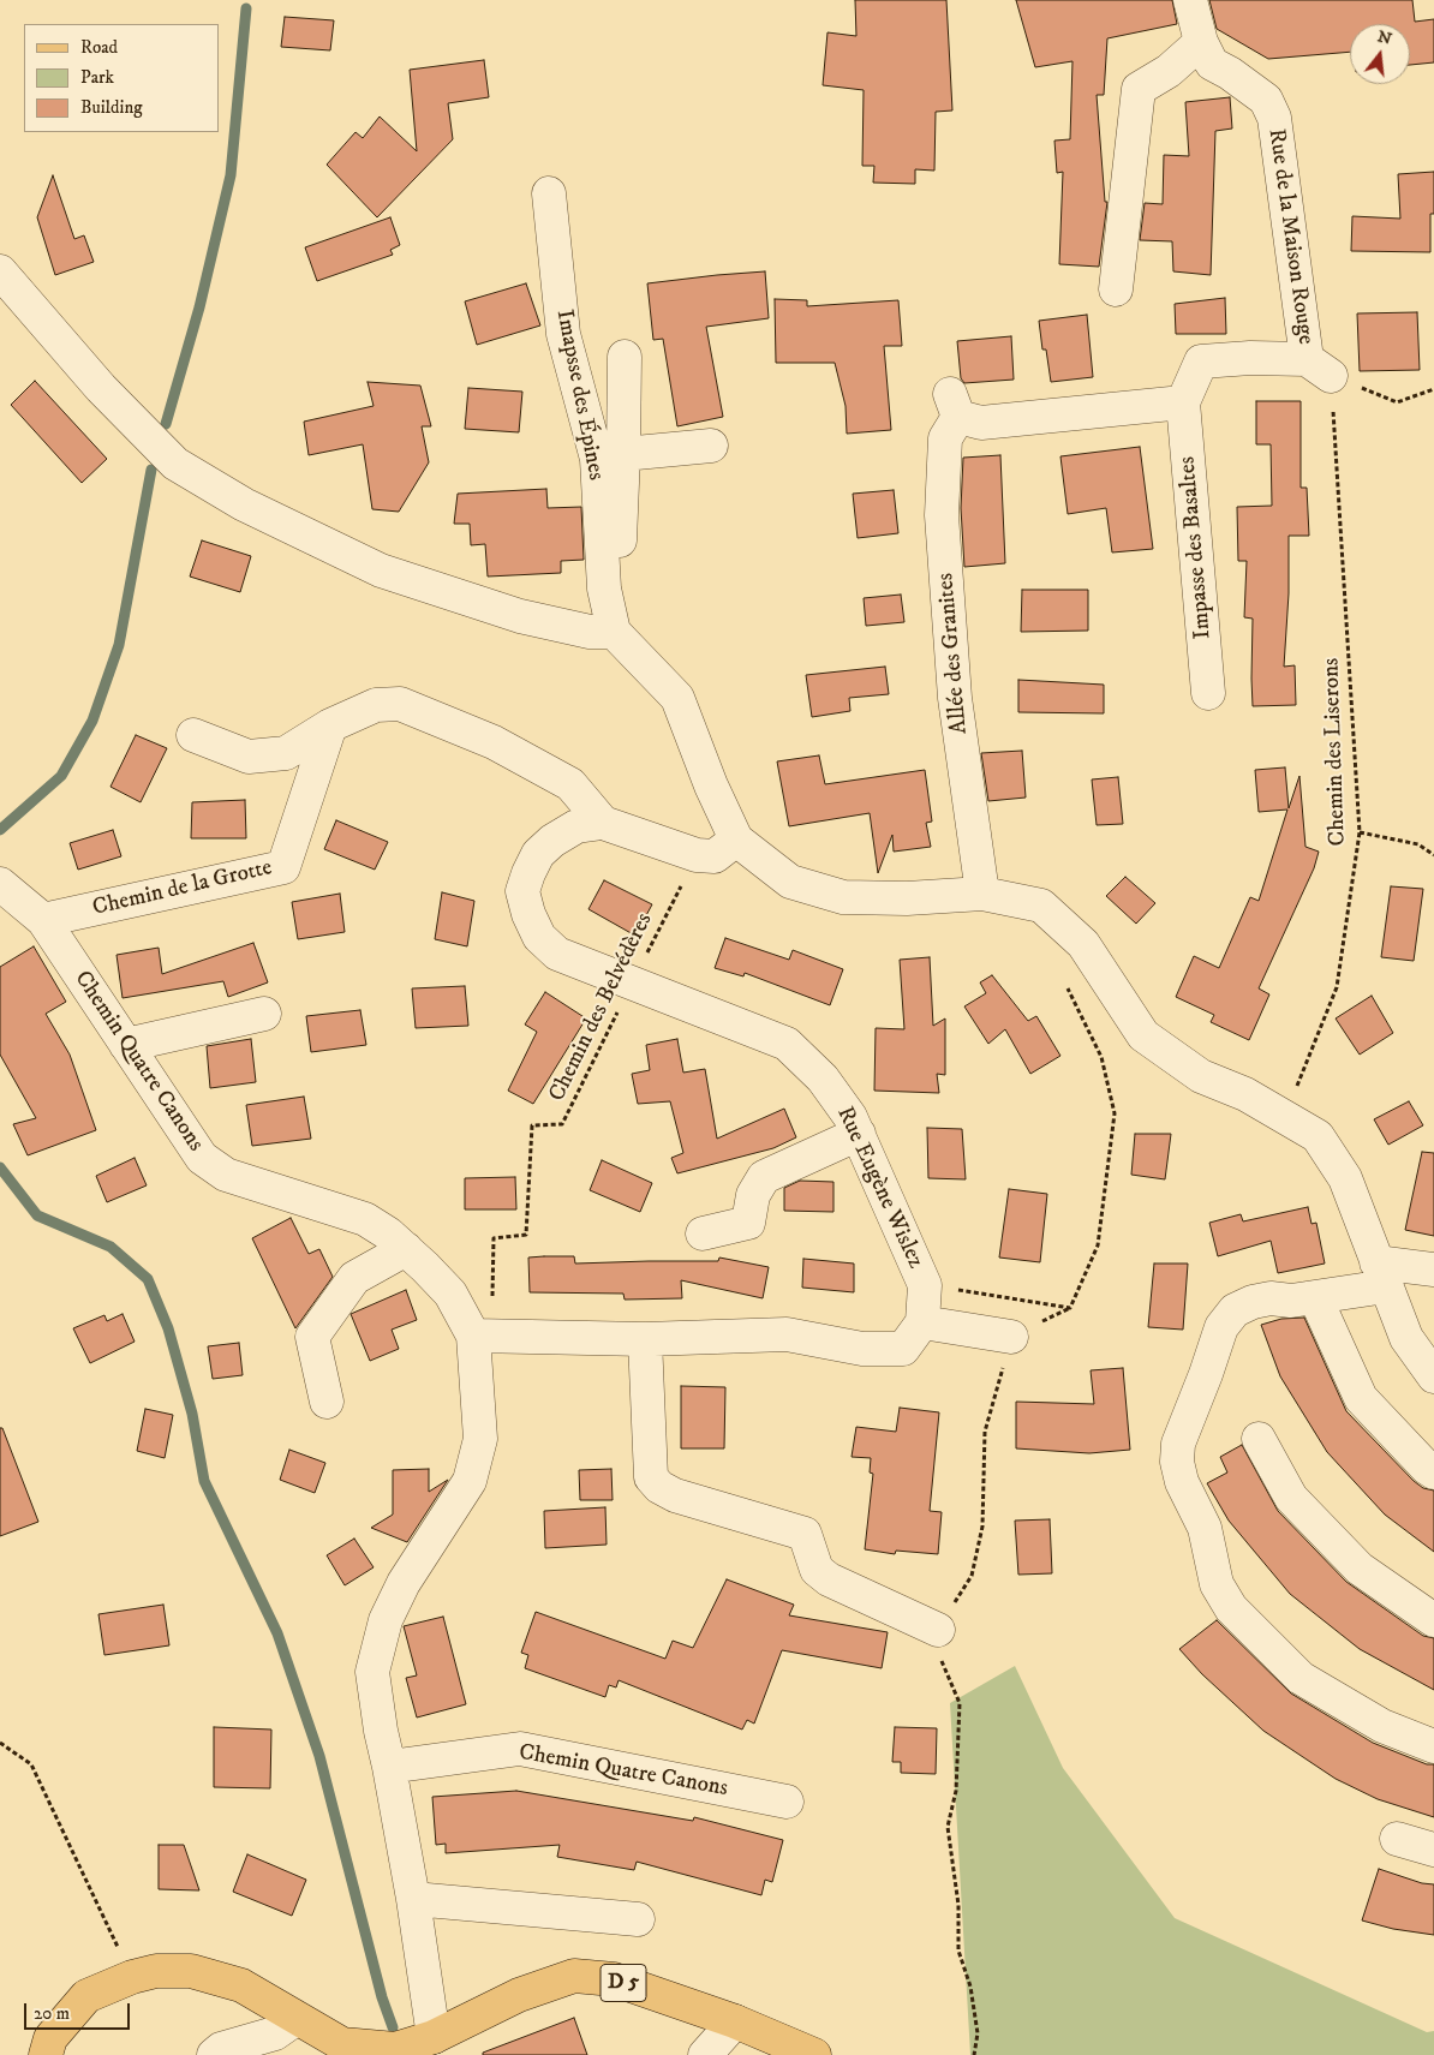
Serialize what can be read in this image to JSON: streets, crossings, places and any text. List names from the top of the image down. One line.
{"streets":{"main road":["D 5"],"street":["Rue de la Maison Rouge","Imapsse des Épines","Impasse des Basaltes","Allée des Granites","Chemin de la Grotte","Chemin Quatre Canons","Rue Eugène Wislez"],"path":["Chemin des Liserons","Chemin des Belvédères"]},"crossings":[["Rue de la Maison Rouge","Impasse des Basaltes"],["Rue de la Maison Rouge","Allée des Granites"],["Rue de la Maison Rouge","Chemin des Liserons"],["Impasse des Basaltes","Allée des Granites"],["Chemin de la Grotte","Chemin Quatre Canons"],["Chemin des Belvédères","Chemin Quatre Canons"],["Chemin des Belvédères","Rue Eugène Wislez"],["Chemin Quatre Canons","D 5"]],"legend":["Road","Park","Building"],"scale_bar":"20 m","north":"top"}
